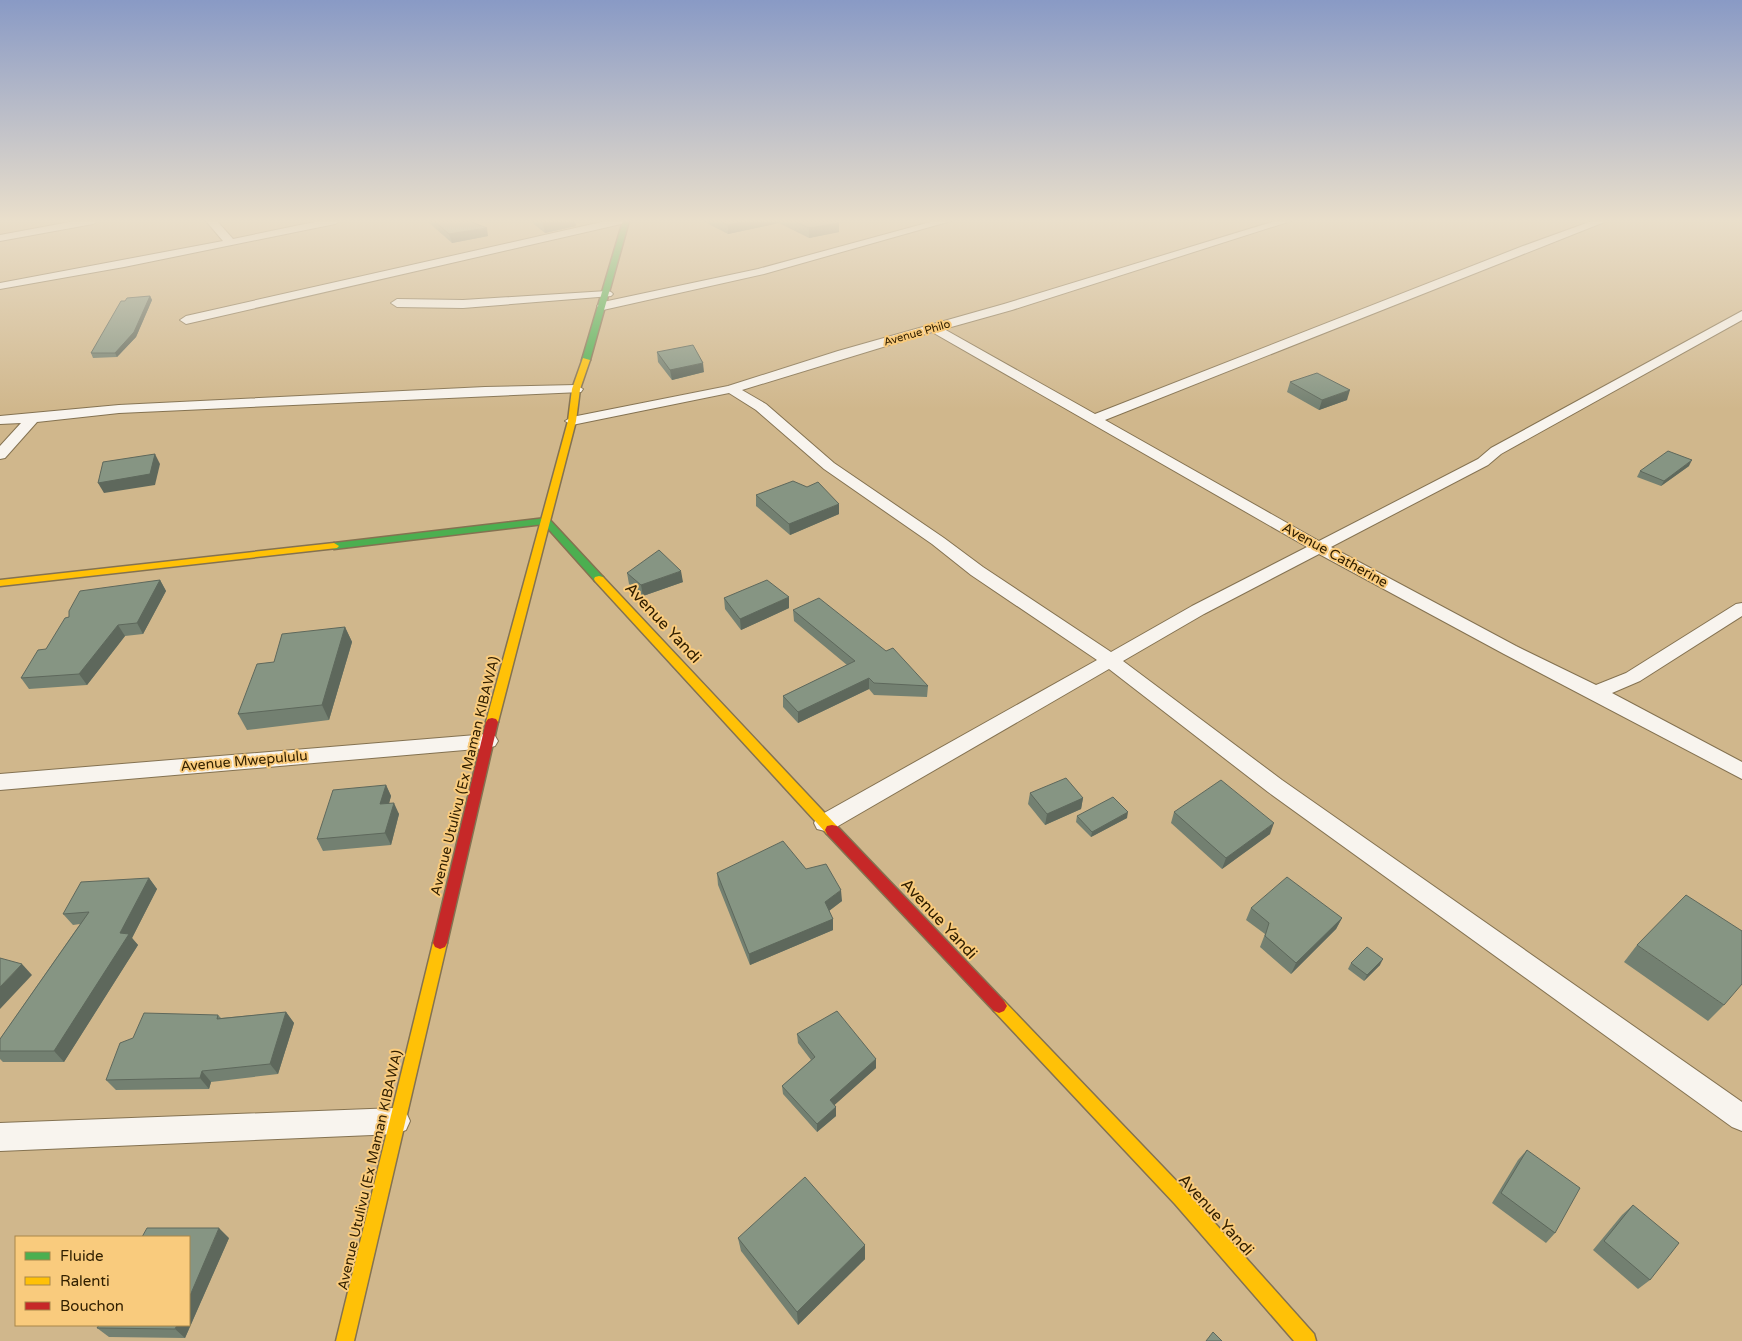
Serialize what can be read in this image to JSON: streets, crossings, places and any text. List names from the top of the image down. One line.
{"streets":{"street":["Avenue Philo","Avenue Catherine","Avenue Yandi","Avenue Mwepululu","Avenue Utulivu (Ex Maman KIBAWA)"]},"crossings":[["Avenue Philo","Avenue Catherine"],["Avenue Philo","Avenue Utulivu (Ex Maman KIBAWA)"],["Avenue Yandi","Avenue Utulivu (Ex Maman KIBAWA)"],["Avenue Mwepululu","Avenue Utulivu (Ex Maman KIBAWA)"]],"legend":["Fluide","Ralenti","Bouchon"]}
